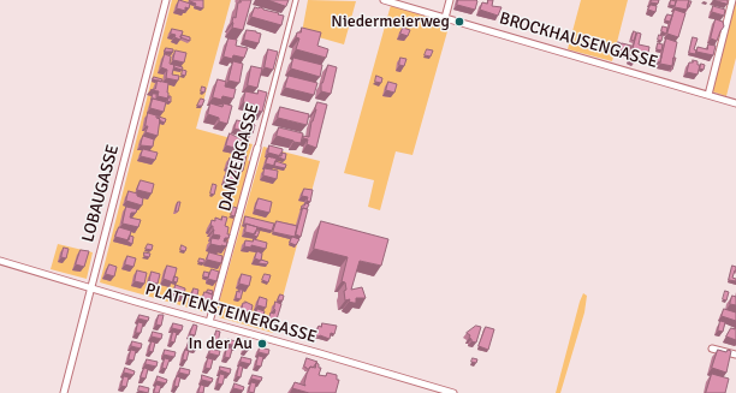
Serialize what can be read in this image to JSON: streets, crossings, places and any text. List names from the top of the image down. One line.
{"streets":{"street":["BROCKHAUSENGASSE","DANZERGASSE","LOBAUGASSE","PLATTENSTEINERGASSE"]},"crossings":[["DANZERGASSE","PLATTENSTEINERGASSE"],["LOBAUGASSE","PLATTENSTEINERGASSE"]],"places":["Niedermeierweg","In der Au"]}
